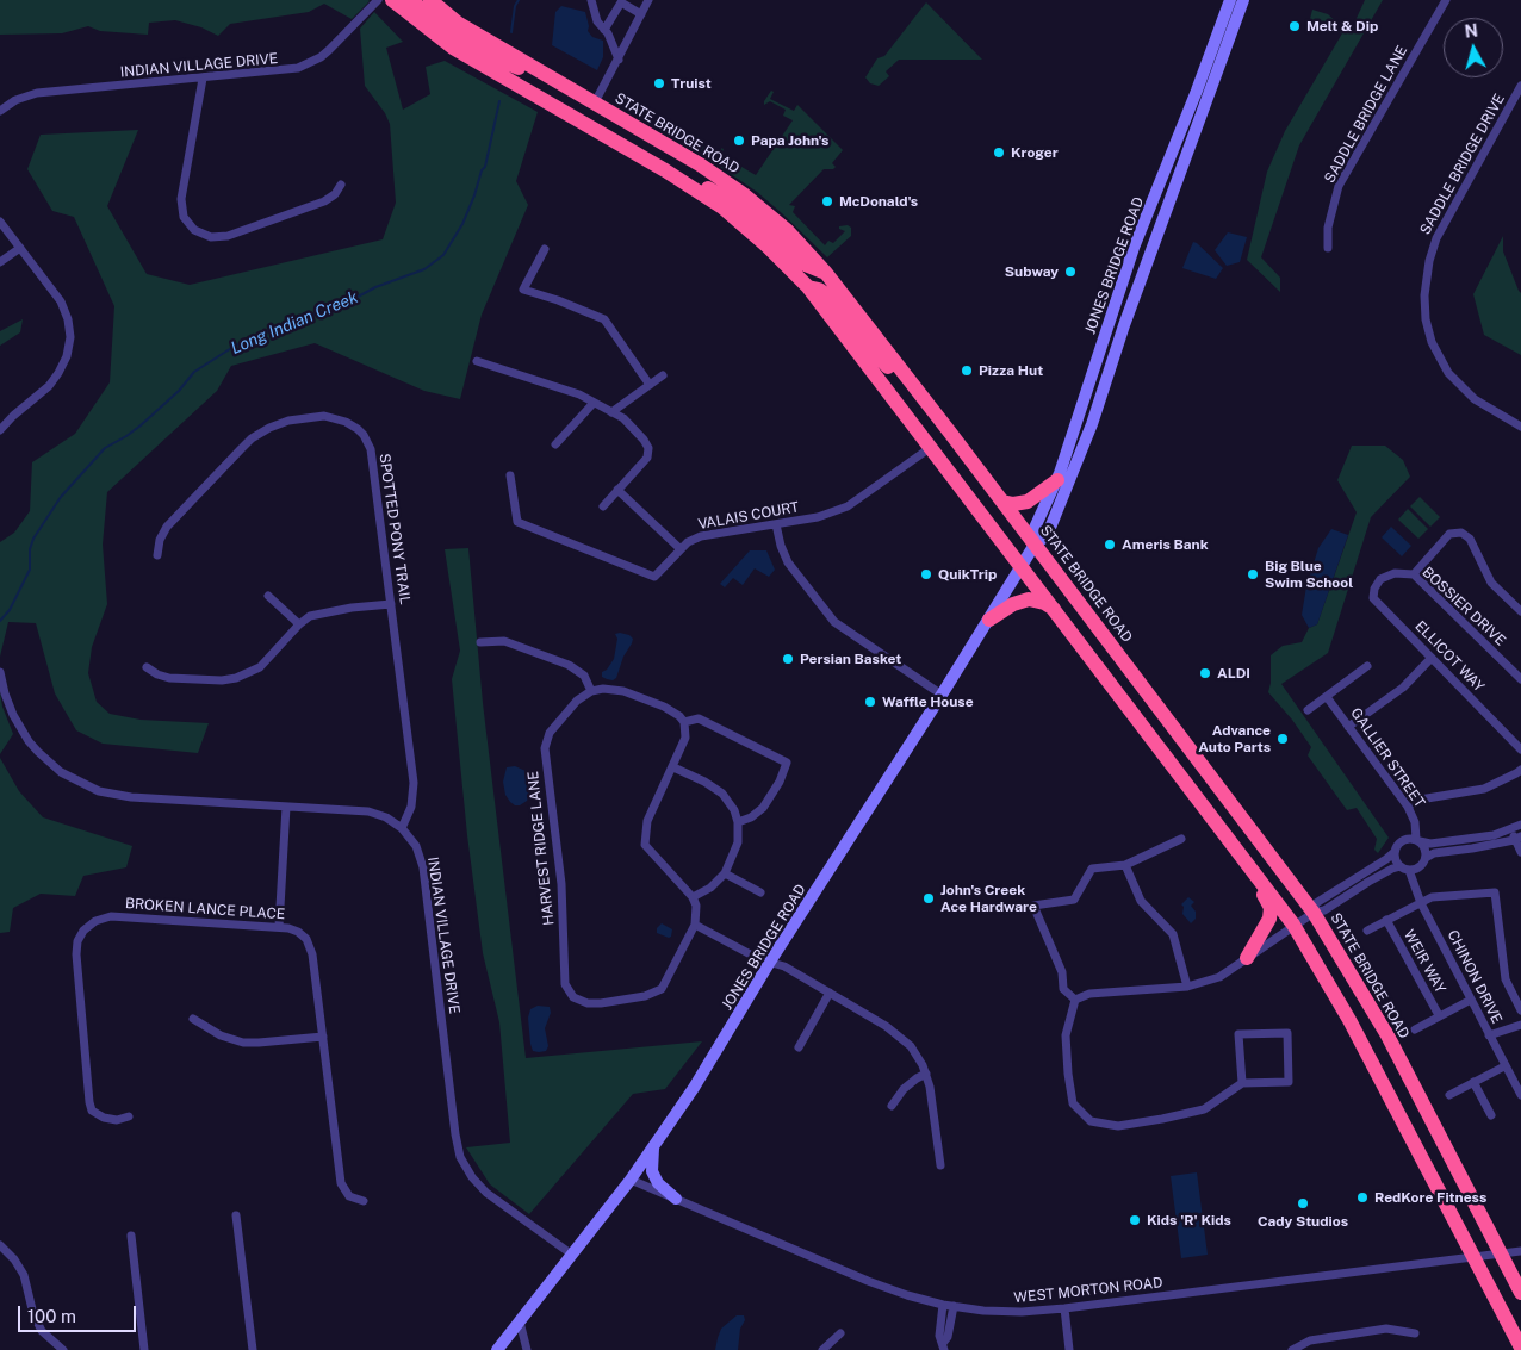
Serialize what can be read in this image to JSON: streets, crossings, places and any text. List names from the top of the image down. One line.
{"streets":{"highway":["STATE BRIDGE ROAD"],"main road":["JONES BRIDGE ROAD"],"street":["INDIAN VILLAGE DRIVE","SADDLE BRIDGE LANE","SADDLE BRIDGE DRIVE","VALAIS COURT","SPOTTED PONY TRAIL","BOSSIER DRIVE","ELLICOT WAY","GALLIER STREET","HARVEST RIDGE LANE","BROKEN LANCE PLACE","WEIR WAY","CHINON DRIVE","WEST MORTON ROAD"]},"crossings":[["INDIAN VILLAGE DRIVE","JONES BRIDGE ROAD"],["INDIAN VILLAGE DRIVE","SPOTTED PONY TRAIL"],["STATE BRIDGE ROAD","JONES BRIDGE ROAD"],["STATE BRIDGE ROAD","WEST MORTON ROAD"],["JONES BRIDGE ROAD","WEST MORTON ROAD"],["BOSSIER DRIVE","ELLICOT WAY"],["GALLIER STREET","CHINON DRIVE"]],"water":["Long Indian Creek"],"places":["Melt & Dip","Truist","Papa John's","Kroger","McDonald's","Subway","Pizza Hut","Ameris Bank","QuikTrip","Big Blue Swim School","Persian Basket","ALDI","Waffle House","Advance Auto Parts","John's Creek Ace Hardware","RedKore Fitness","Cady Studios","Kids 'R' Kids"],"scale_bar":"100 m","north":"top"}
